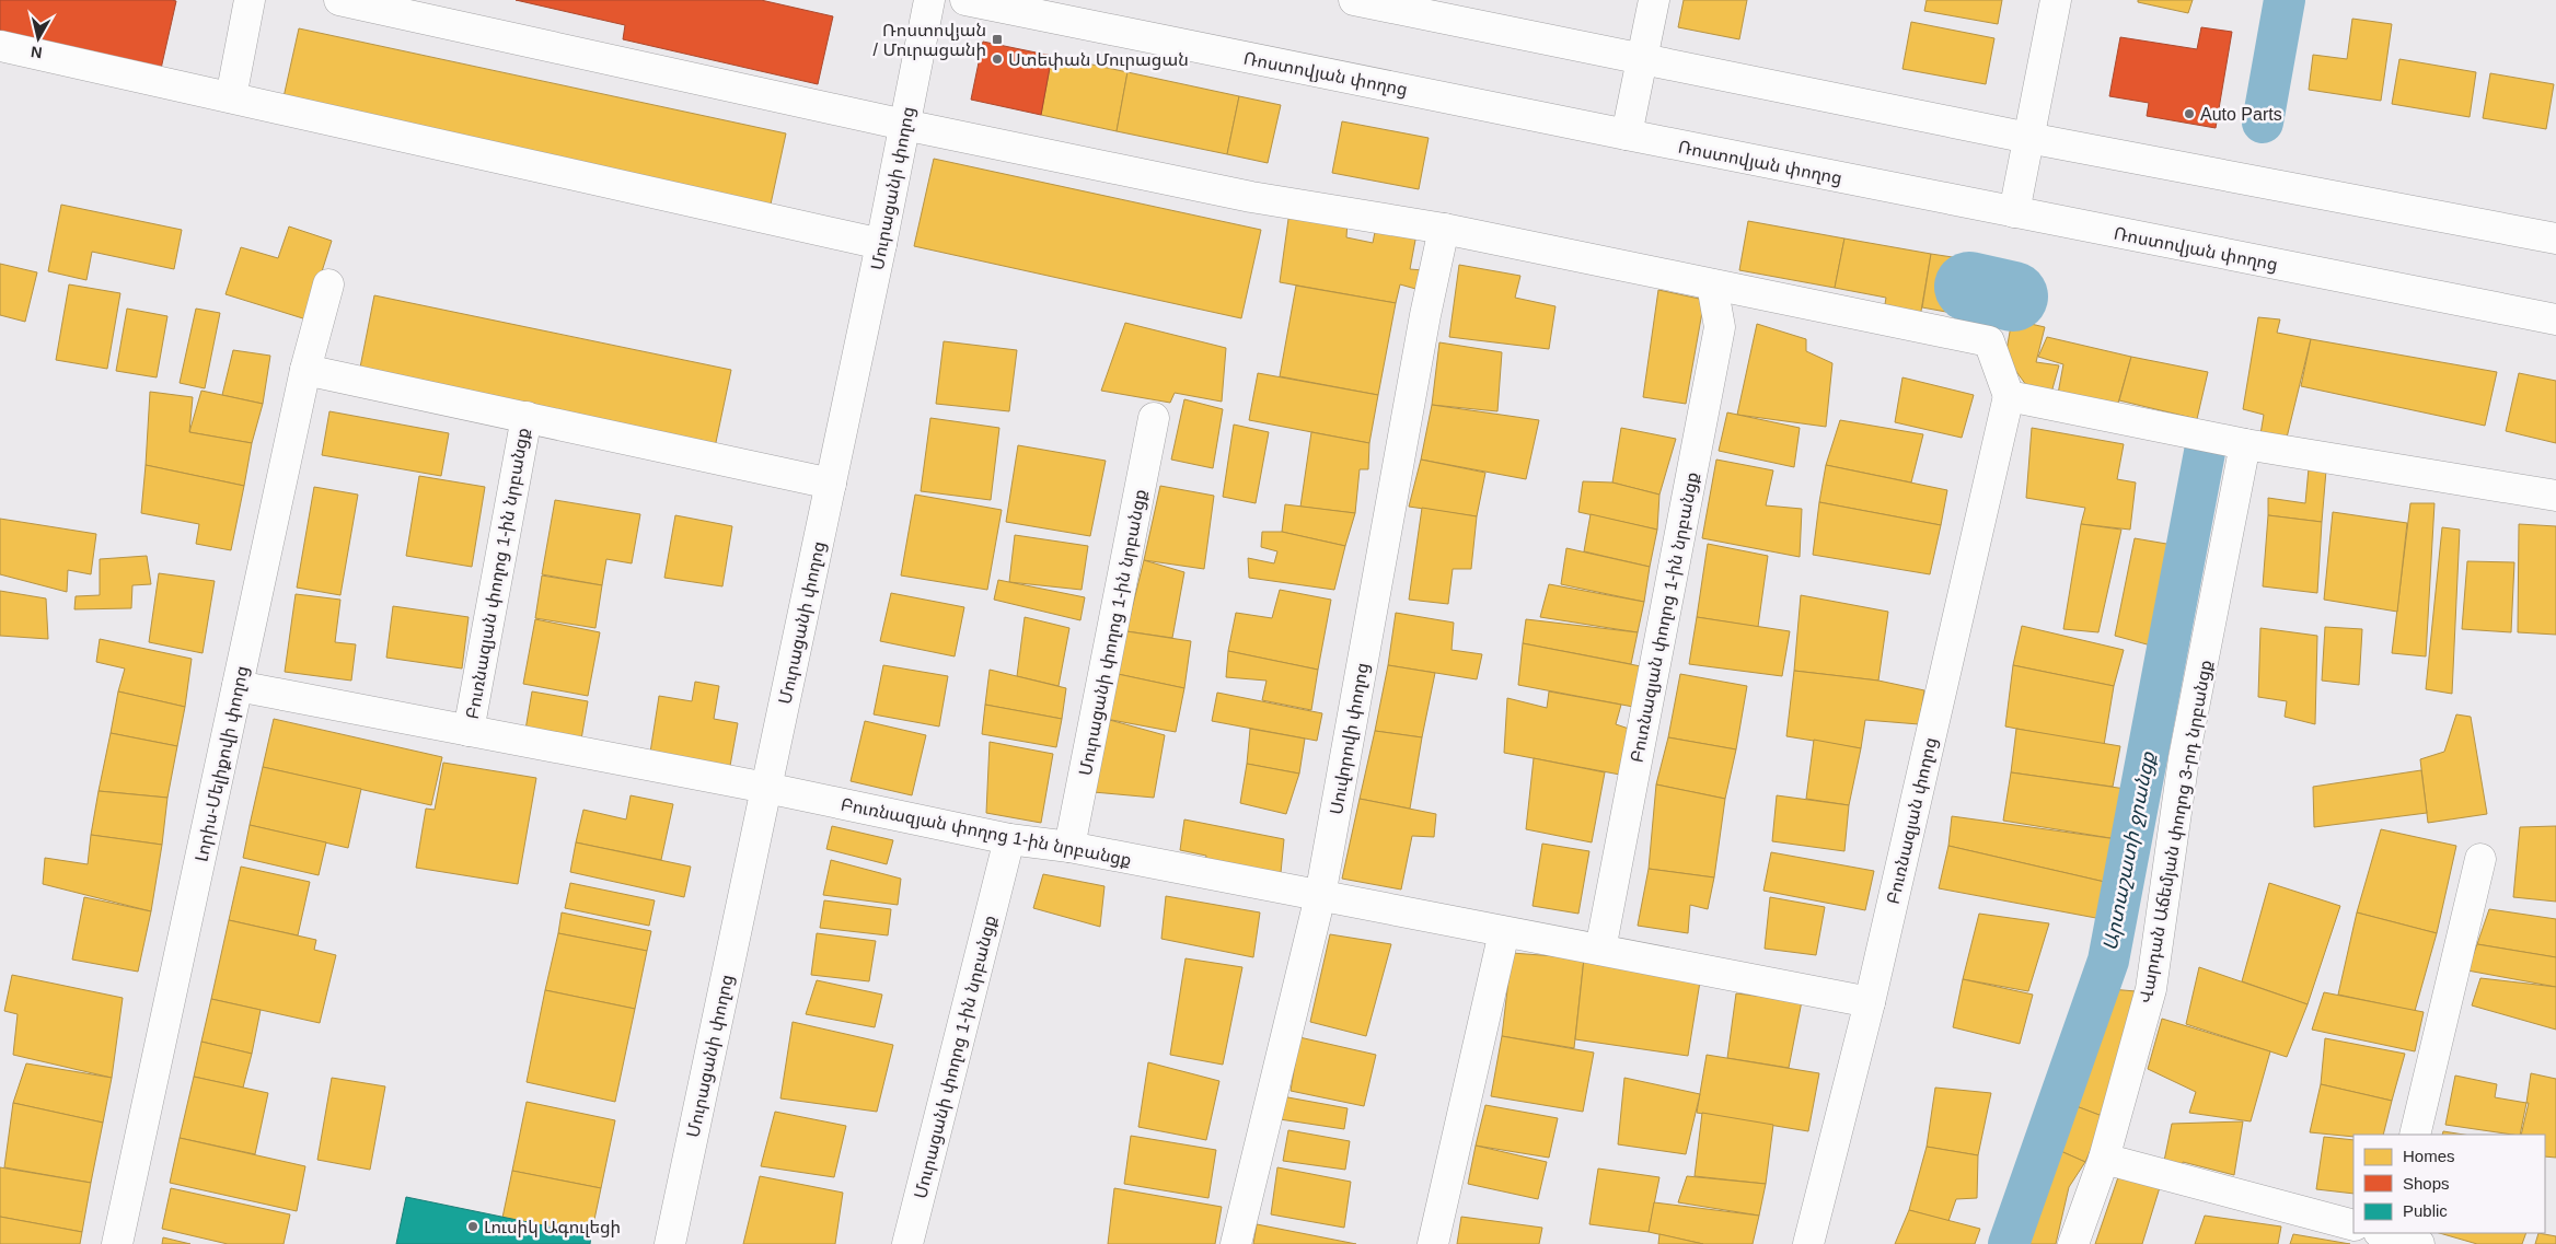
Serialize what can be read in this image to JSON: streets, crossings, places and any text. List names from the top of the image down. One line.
{"streets":{"street":["Ռոստովյան փողոց","Մուրացանի փողոց","Բուռնազյան փողոց 1-ին նրբանցք","Մուրացանի փողոց 1-ին նրբանցք","Սուվորովի փողոց","Լորիս-Մելիքովի փողոց","Բուռնազյան փողոց","Վարդան Աճեմյան փողոց 3-րդ նրբանցք"]},"crossings":[["Մուրացանի փողոց","Բուռնազյան փողոց 1-ին նրբանցք"],["Բուռնազյան փողոց 1-ին նրբանցք","Մուրացանի փողոց 1-ին նրբանցք"],["Բուռնազյան փողոց 1-ին նրբանցք","Սուվորովի փողոց"],["Բուռնազյան փողոց 1-ին նրբանցք","Լորիս-Մելիքովի փողոց"],["Բուռնազյան փողոց 1-ին նրբանցք","Բուռնազյան փողոց"]],"water":["Արտաշատի ջրանցք"],"places":{"transit":["Ռոստովյան / Մուրացանի"],"other":["Ստեփան Մուրացան","Auto Parts","Լուսիկ Ագուլեցի"]},"legend":["Homes","Shops","Public"],"north":"bottom"}
